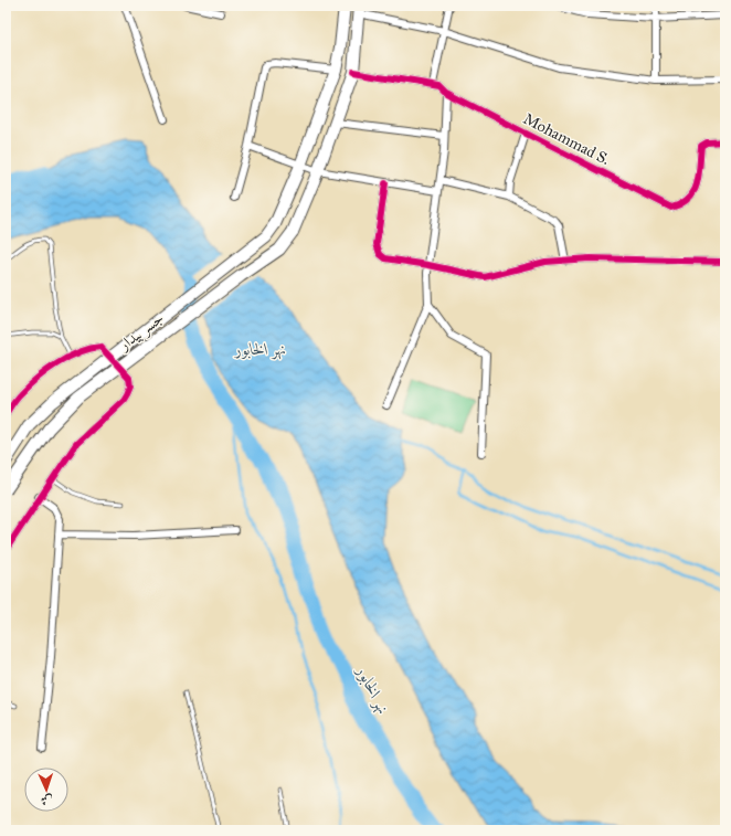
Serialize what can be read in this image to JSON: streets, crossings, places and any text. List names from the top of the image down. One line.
{"streets":{"main road":["جسر بيدار"],"street":["Mohammad S."]},"crossings":[["Mohammad S.","جسر بيدار"]],"water":["نهر الخابور"],"north":"bottom"}
